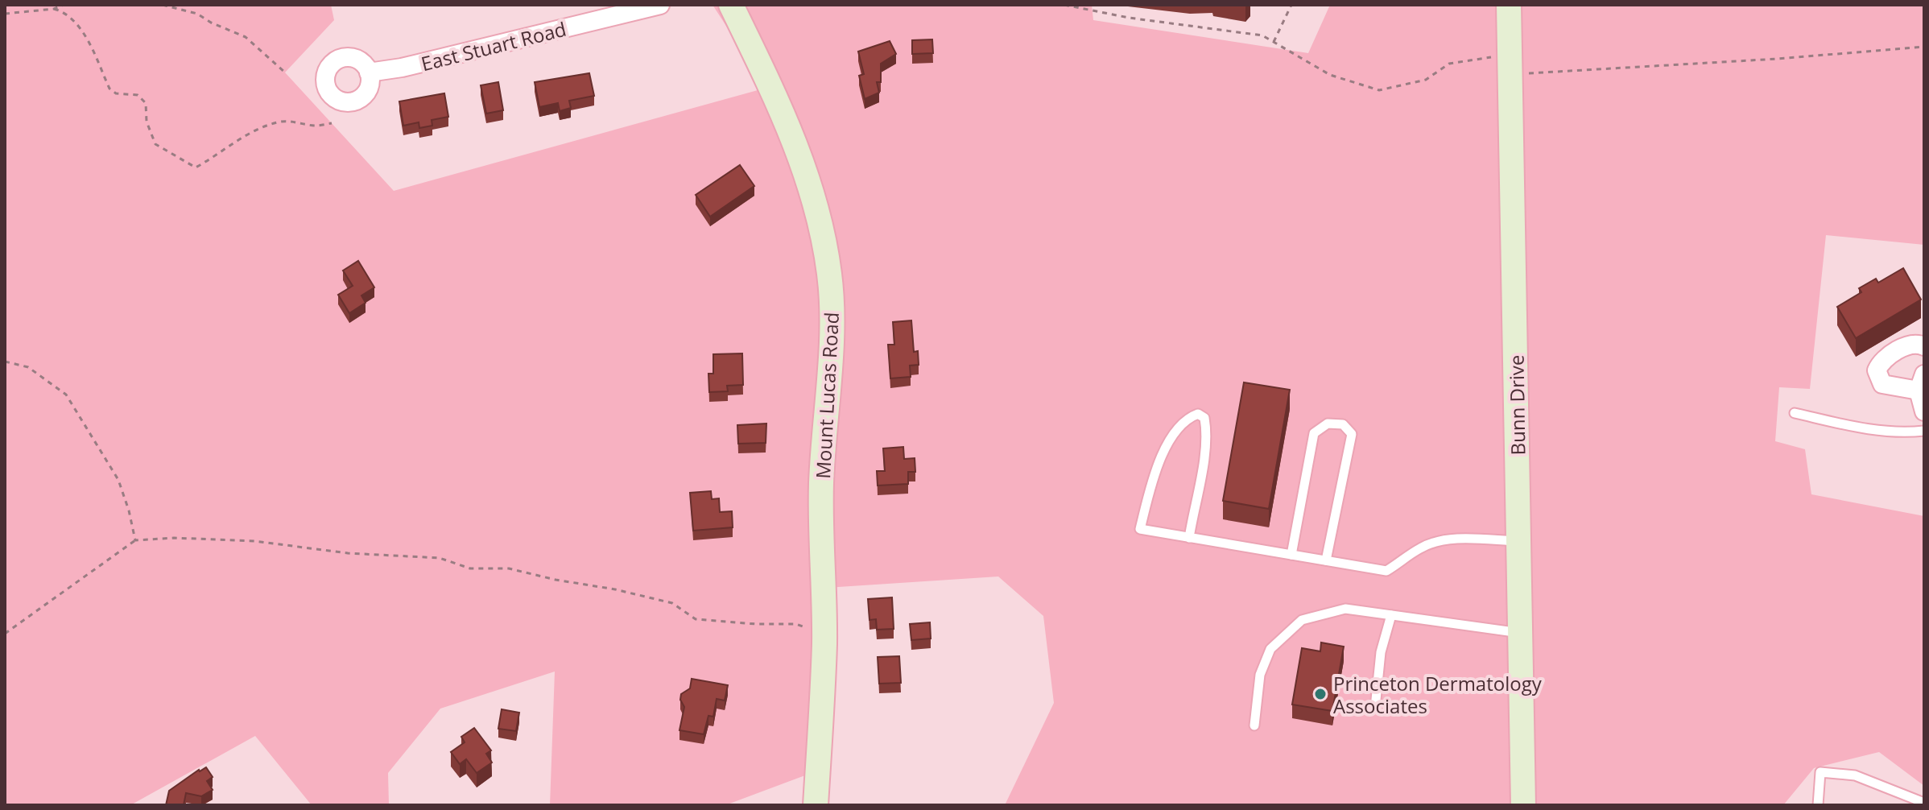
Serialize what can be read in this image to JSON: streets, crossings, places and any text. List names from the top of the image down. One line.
{"streets":{"street":["East Stuart Road","Mount Lucas Road","Bunn Drive"]},"places":["Princeton Dermatology Associates"]}
